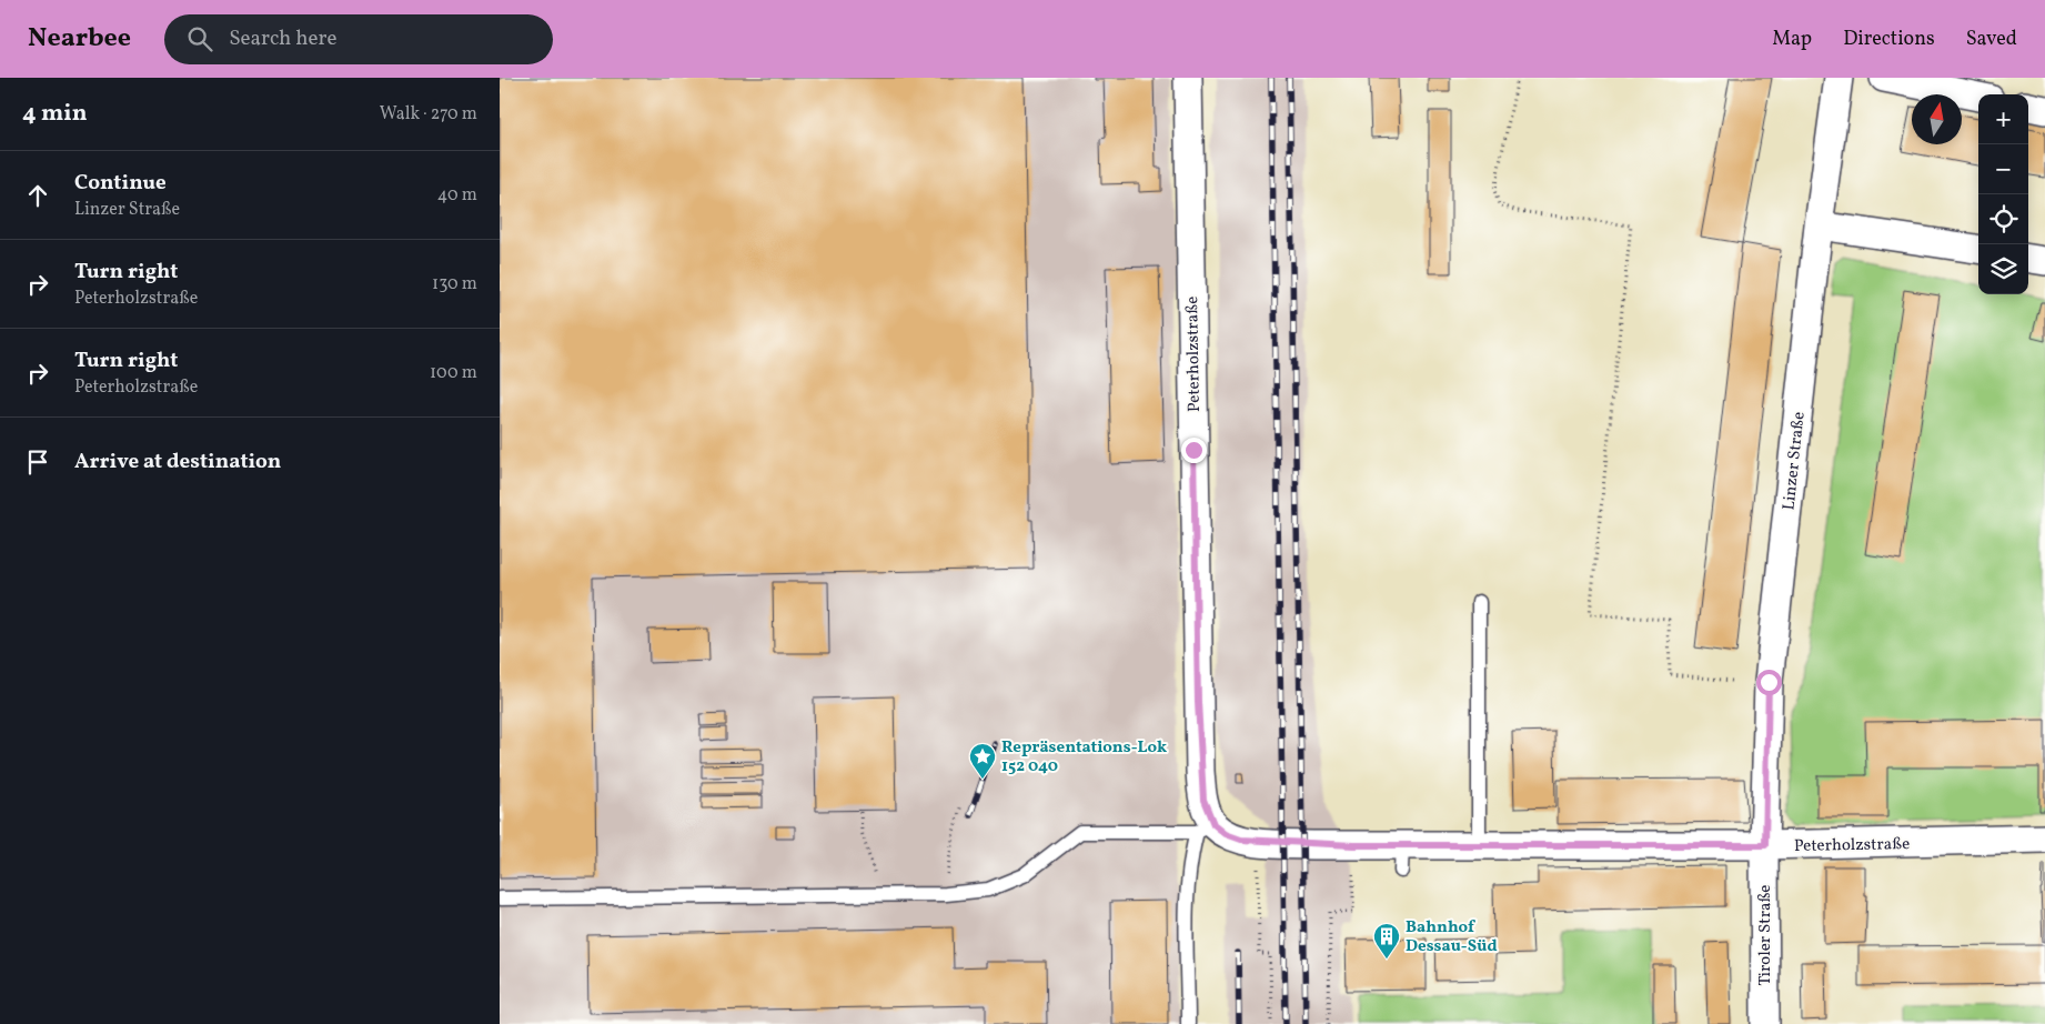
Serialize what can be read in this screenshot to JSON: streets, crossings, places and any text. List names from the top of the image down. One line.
{"streets":{"street":["Peterholzstraße","Linzer Straße","Tiroler Straße"]},"crossings":[["Peterholzstraße","Linzer Straße"],["Peterholzstraße","Tiroler Straße"],["Linzer Straße","Tiroler Straße"]],"places":{"place":["Repräsentations-Lok 152 040"],"building":["Bahnhof Dessau-Süd"]},"north":"top","page":{"header":"Nearbee","search":"Search here","nav":["Map","Directions","Saved"],"heading":["4 min","Walk · 270 m"],"map_buttons":["+","−"],"list":[["Continue","Linzer Straße","40 m"],["Turn right","Peterholzstraße","130 m"],["Turn right","Peterholzstraße","100 m"],"Arrive at destination"]}}
